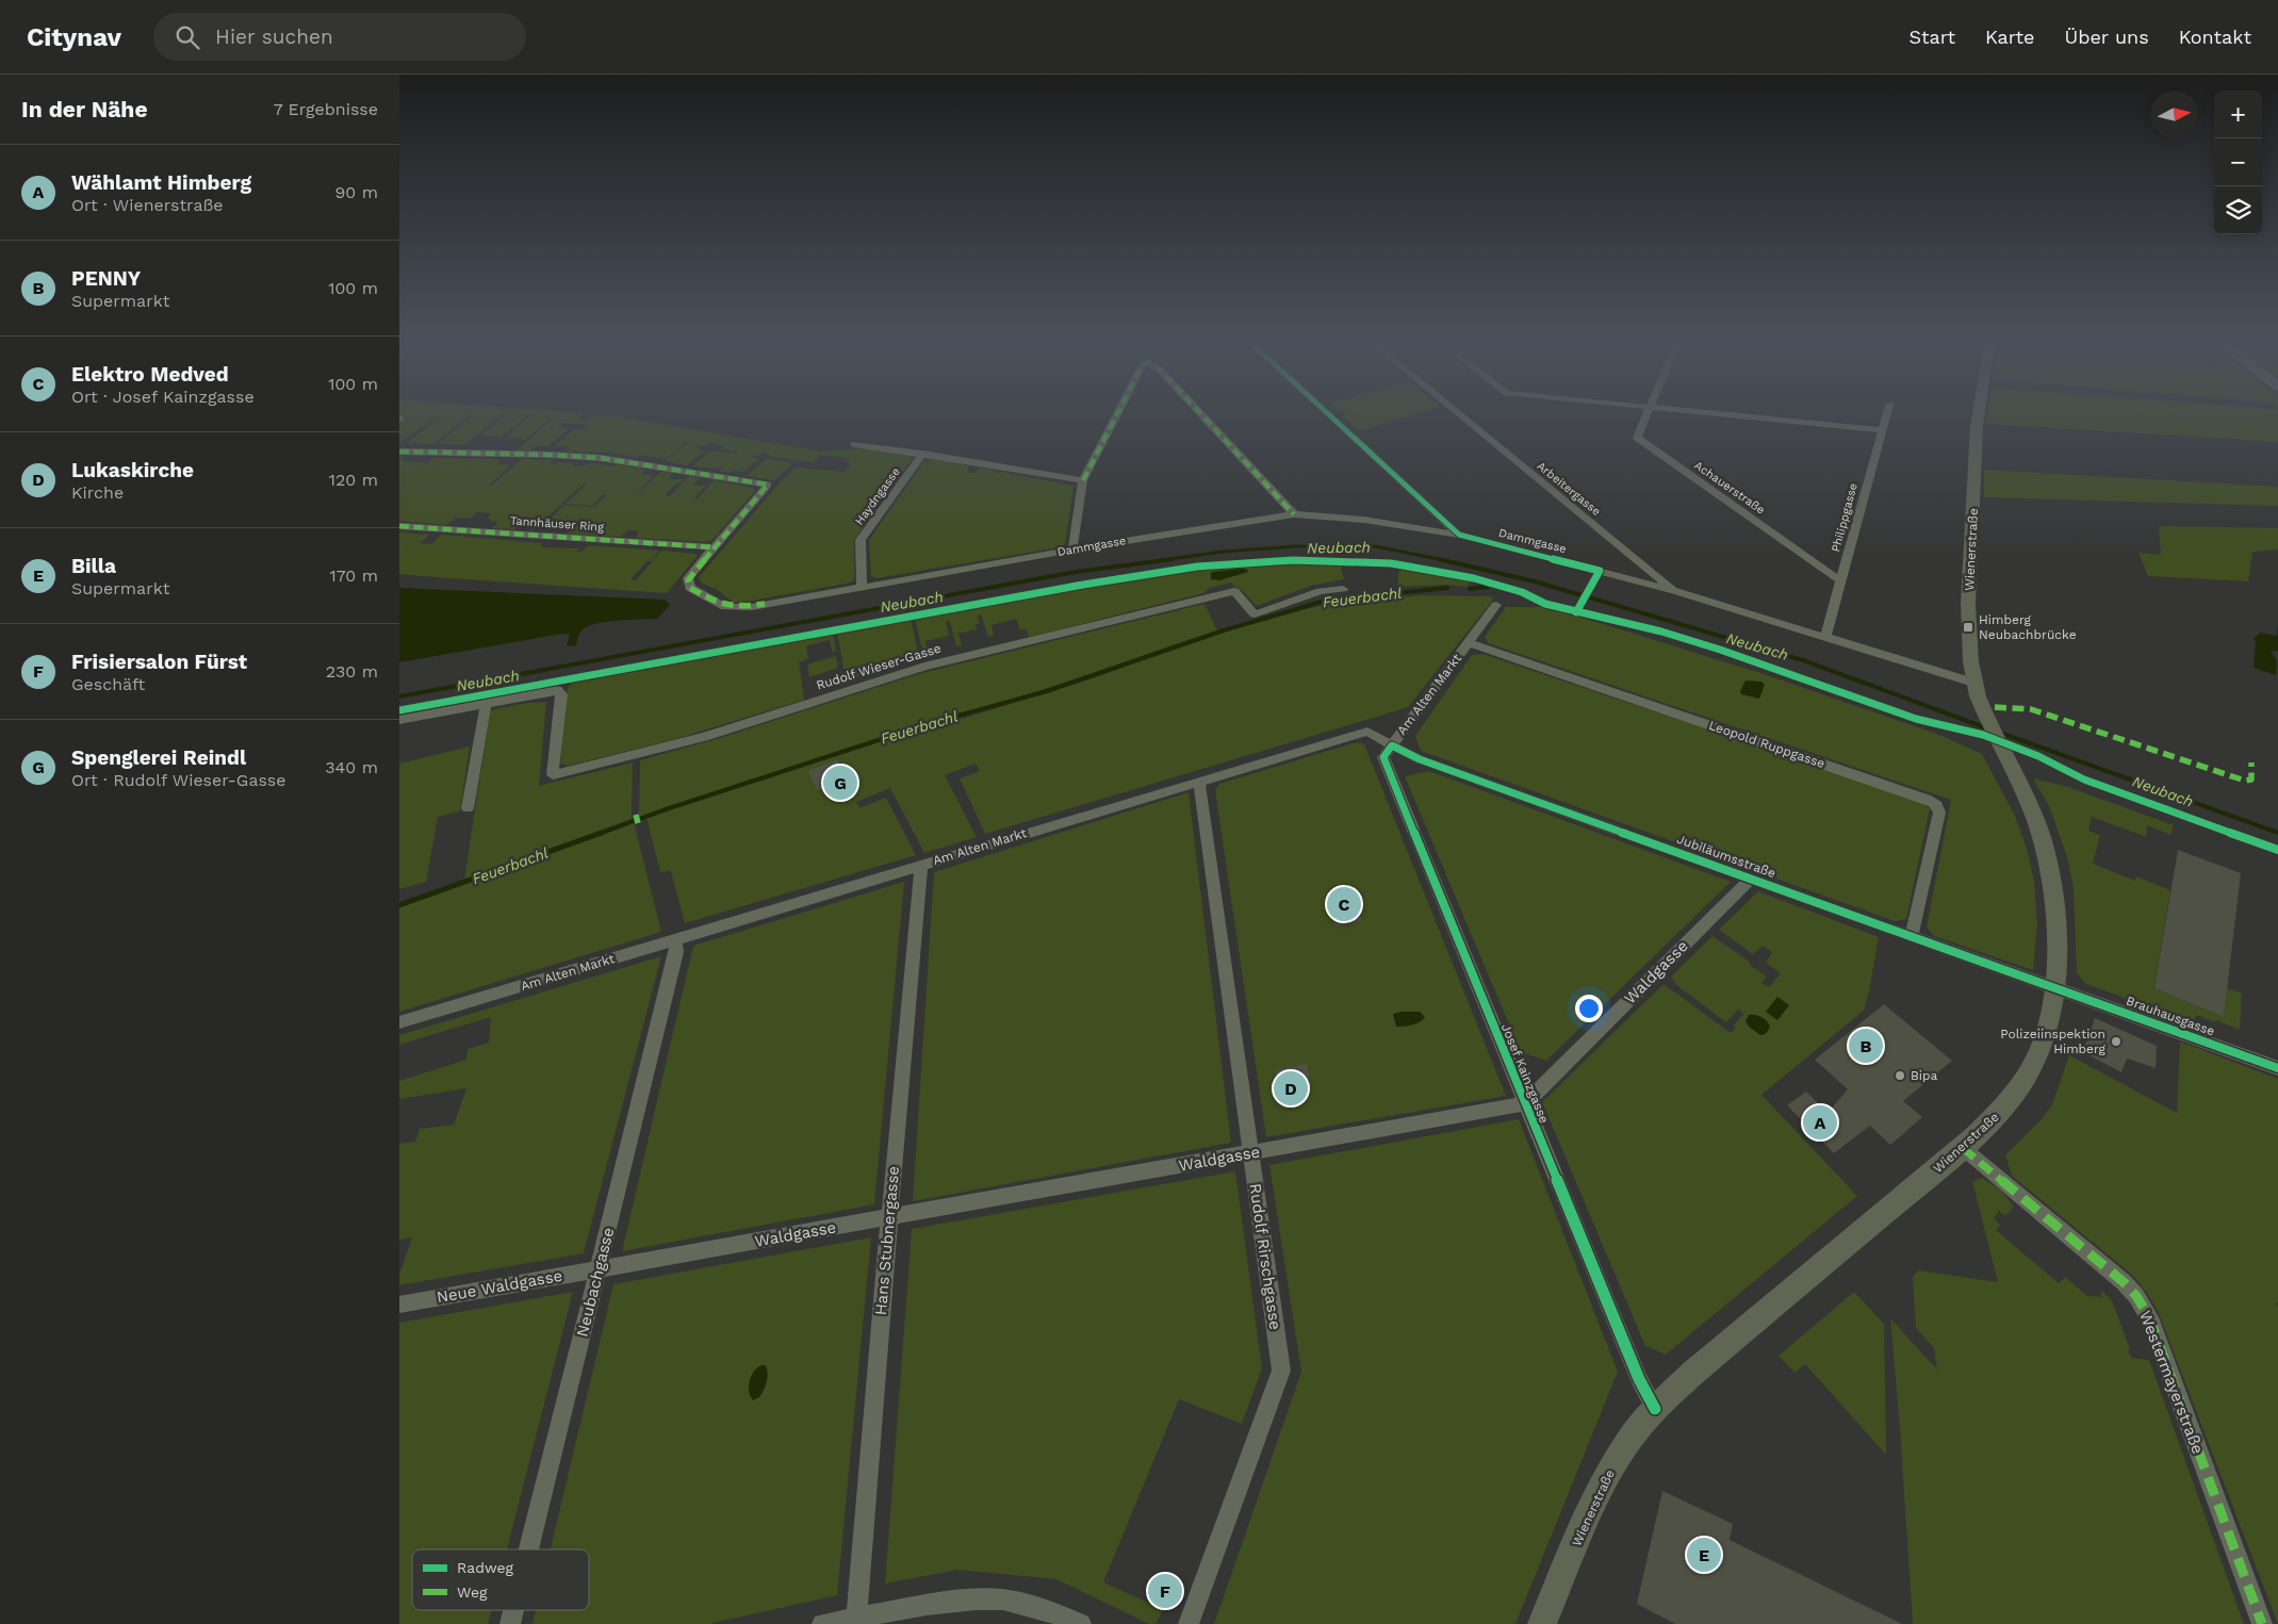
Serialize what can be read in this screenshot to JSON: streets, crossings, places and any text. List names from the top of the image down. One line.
{"streets":{"street":["Achauerstraße","Arbeitergasse","Haydngasse","Philippgasse","Tannhäuser Ring","Dammgasse","Wienerstraße","Rudolf Wieser-Gasse","Am Alten Markt","Leopold Ruppgasse","Jubiläumsstraße","Waldgasse","Brauhausgasse","Josef Kainzgasse","Hans Stubnergasse","Rudolf Rirschgasse","Neubachgasse","Neue Waldgasse","Westermayerstraße"]},"crossings":[["Achauerstraße","Philippgasse"],["Arbeitergasse","Dammgasse"],["Haydngasse","Dammgasse"],["Philippgasse","Dammgasse"],["Tannhäuser Ring","Dammgasse"],["Dammgasse","Wienerstraße"],["Wienerstraße","Jubiläumsstraße"],["Wienerstraße","Brauhausgasse"],["Wienerstraße","Josef Kainzgasse"],["Wienerstraße","Westermayerstraße"],["Am Alten Markt","Leopold Ruppgasse"],["Am Alten Markt","Jubiläumsstraße"],["Am Alten Markt","Josef Kainzgasse"],["Am Alten Markt","Hans Stubnergasse"],["Am Alten Markt","Rudolf Rirschgasse"],["Am Alten Markt","Neubachgasse"],["Leopold Ruppgasse","Jubiläumsstraße"],["Jubiläumsstraße","Waldgasse"],["Jubiläumsstraße","Brauhausgasse"],["Jubiläumsstraße","Josef Kainzgasse"],["Waldgasse","Josef Kainzgasse"],["Waldgasse","Hans Stubnergasse"],["Waldgasse","Rudolf Rirschgasse"],["Waldgasse","Neubachgasse"],["Waldgasse","Neue Waldgasse"],["Neubachgasse","Neue Waldgasse"]],"water":["Neubach","Feuerbachl"],"places":{"transit":["Himberg Neubachbrücke"],"other":["Polizeiinspektion Himberg","Bipa"]},"legend":["Radweg","Weg"],"north":"right","page":{"header":"Citynav","search":"Hier suchen","nav":["Start","Karte","Über uns","Kontakt"],"heading":["In der Nähe","7 Ergebnisse"],"map_buttons":["+","−"],"list":[{"mark":"A","name":"Wählamt Himberg","note":"Ort · Wienerstraße","value":"90 m"},{"mark":"B","name":"PENNY","note":"Supermarkt","value":"100 m"},{"mark":"C","name":"Elektro Medved","note":"Ort · Josef Kainzgasse","value":"100 m"},{"mark":"D","name":"Lukaskirche","note":"Kirche","value":"120 m"},{"mark":"E","name":"Billa","note":"Supermarkt","value":"170 m"},{"mark":"F","name":"Frisiersalon Fürst","note":"Geschäft","value":"230 m"},{"mark":"G","name":"Spenglerei Reindl","note":"Ort · Rudolf Wieser-Gasse","value":"340 m"}],"pins":["G","C","B","D","A","E","F"]}}
